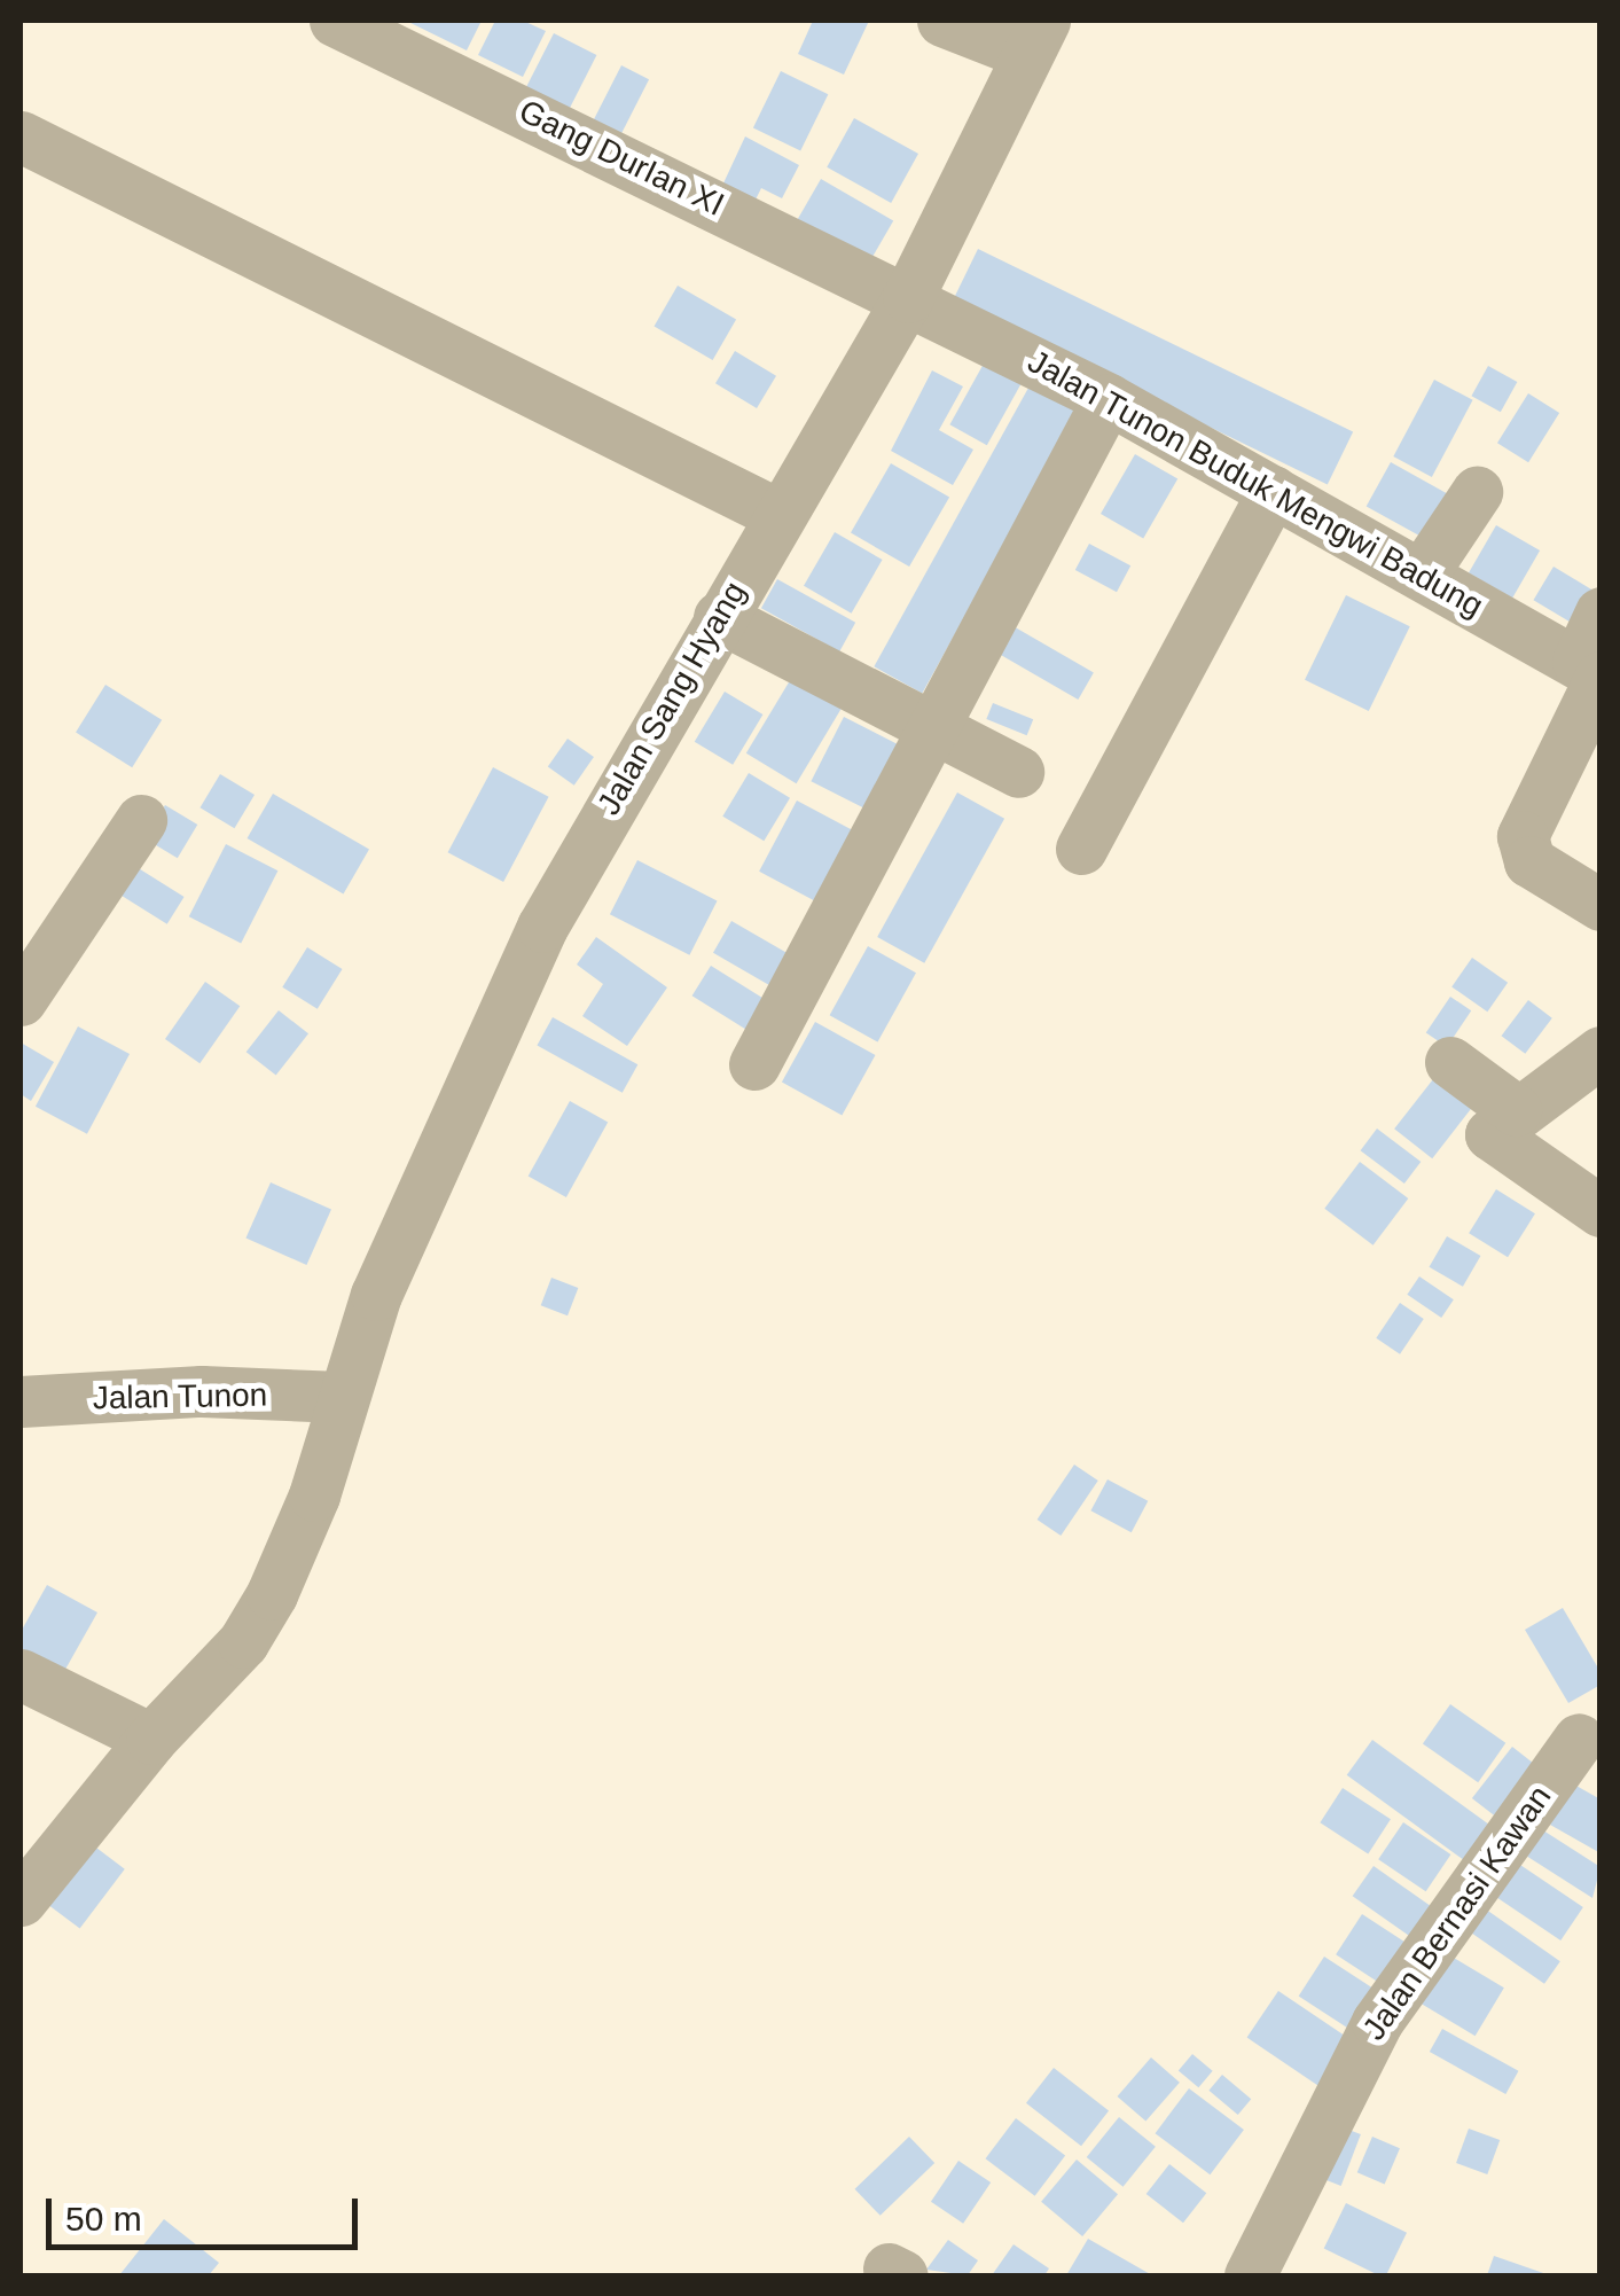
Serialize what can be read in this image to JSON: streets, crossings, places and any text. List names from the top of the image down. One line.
{"streets":{"street":["Gang DurIan XI","Jalan Tunon Buduk Mengwi Badung","Jalan Sang Hyang","Jalan Tunon","Jalan Bernasi Kawan"]},"crossings":[["Gang DurIan XI","Jalan Tunon Buduk Mengwi Badung"],["Gang DurIan XI","Jalan Sang Hyang"],["Jalan Tunon Buduk Mengwi Badung","Jalan Sang Hyang"],["Jalan Sang Hyang","Jalan Tunon"]],"scale_bar":"50 m"}
